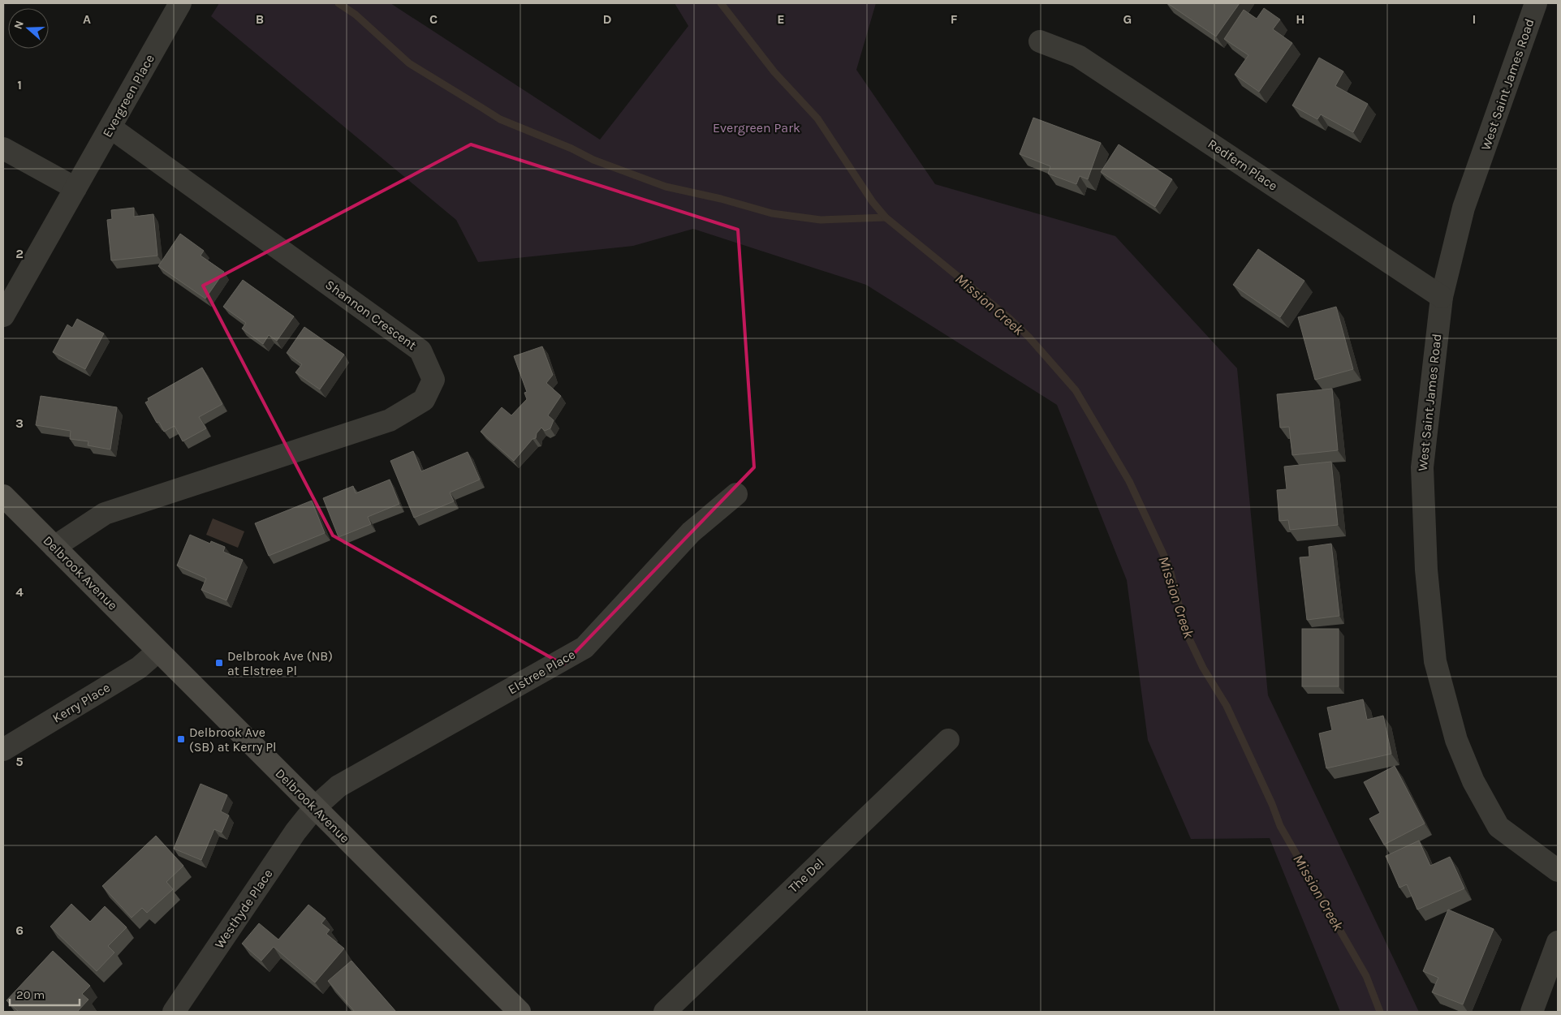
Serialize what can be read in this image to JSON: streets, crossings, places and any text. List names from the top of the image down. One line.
{"streets":{"street":["West Saint James Road","Evergreen Place","Redfern Place","Shannon Crescent","Delbrook Avenue","Elstree Place","Kerry Place","The Del","Westhyde Place"]},"crossings":[["West Saint James Road","Redfern Place"],["Evergreen Place","Shannon Crescent"],["Shannon Crescent","Delbrook Avenue"],["Delbrook Avenue","Elstree Place"],["Delbrook Avenue","Kerry Place"],["Delbrook Avenue","Westhyde Place"],["Elstree Place","Westhyde Place"]],"water":["Mission Creek"],"parks":["Evergreen Park"],"places":{"transit":["Delbrook Ave (NB) at Elstree Pl","Delbrook Ave (SB) at Kerry Pl"]},"scale_bar":"20 m","north":"left","grid":{"columns":["A","B","C","D","E","F","G","H","I"],"rows":["1","2","3","4","5","6"]}}
